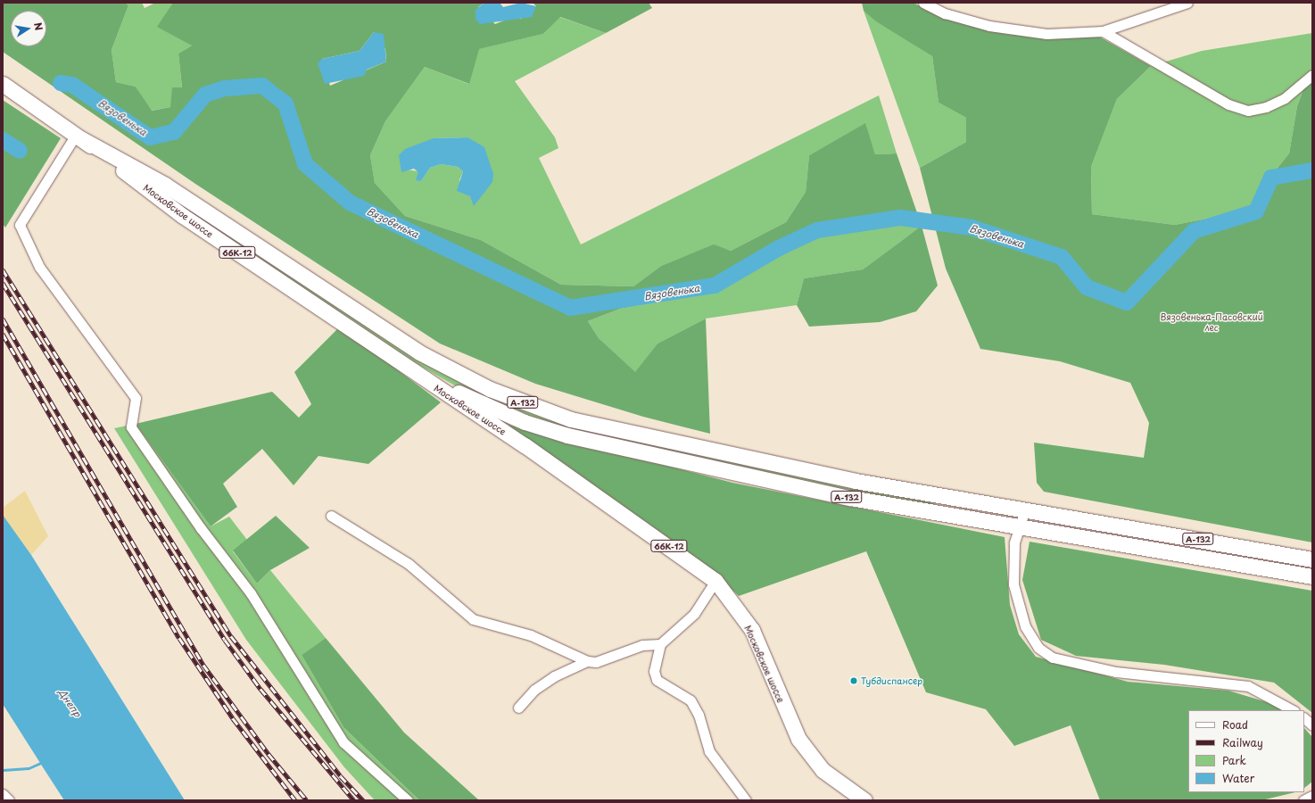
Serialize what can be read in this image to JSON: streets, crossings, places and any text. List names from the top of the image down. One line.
{"streets":{"main road":["Московское шоссе","66К-12","А-132"]},"crossings":[["Московское шоссе","А-132"]],"water":["Вязовенька","Днепр"],"parks":["Вязовенька-Пасовский лес"],"places":["Тубдиспансер"],"legend":["Road","Railway","Park","Water"],"north":"right"}
